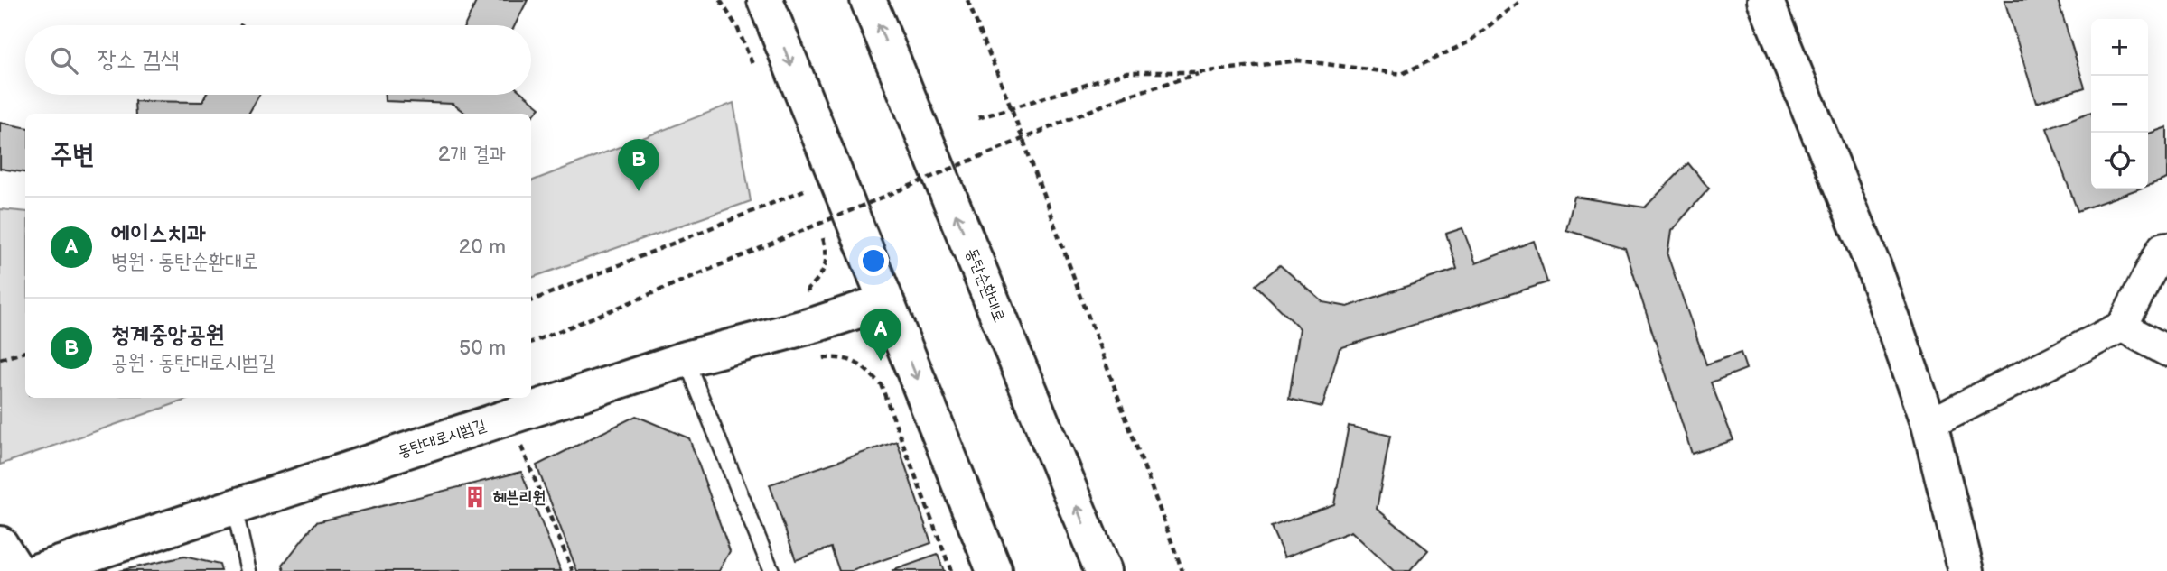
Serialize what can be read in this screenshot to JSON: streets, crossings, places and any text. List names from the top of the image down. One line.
{"streets":{"street":["동탄순환대로","동탄대로시범길"]},"places":{"building":["헤븐리원"]},"page":{"map_buttons":["+","−"],"search":"장소 검색","heading":["주변","2개 결과"],"pins":["B","A"],"list":[{"mark":"A","name":"에이스치과","note":"병원 · 동탄순환대로","value":"20 m"},{"mark":"B","name":"청계중앙공원","note":"공원 · 동탄대로시범길","value":"50 m"}]}}
